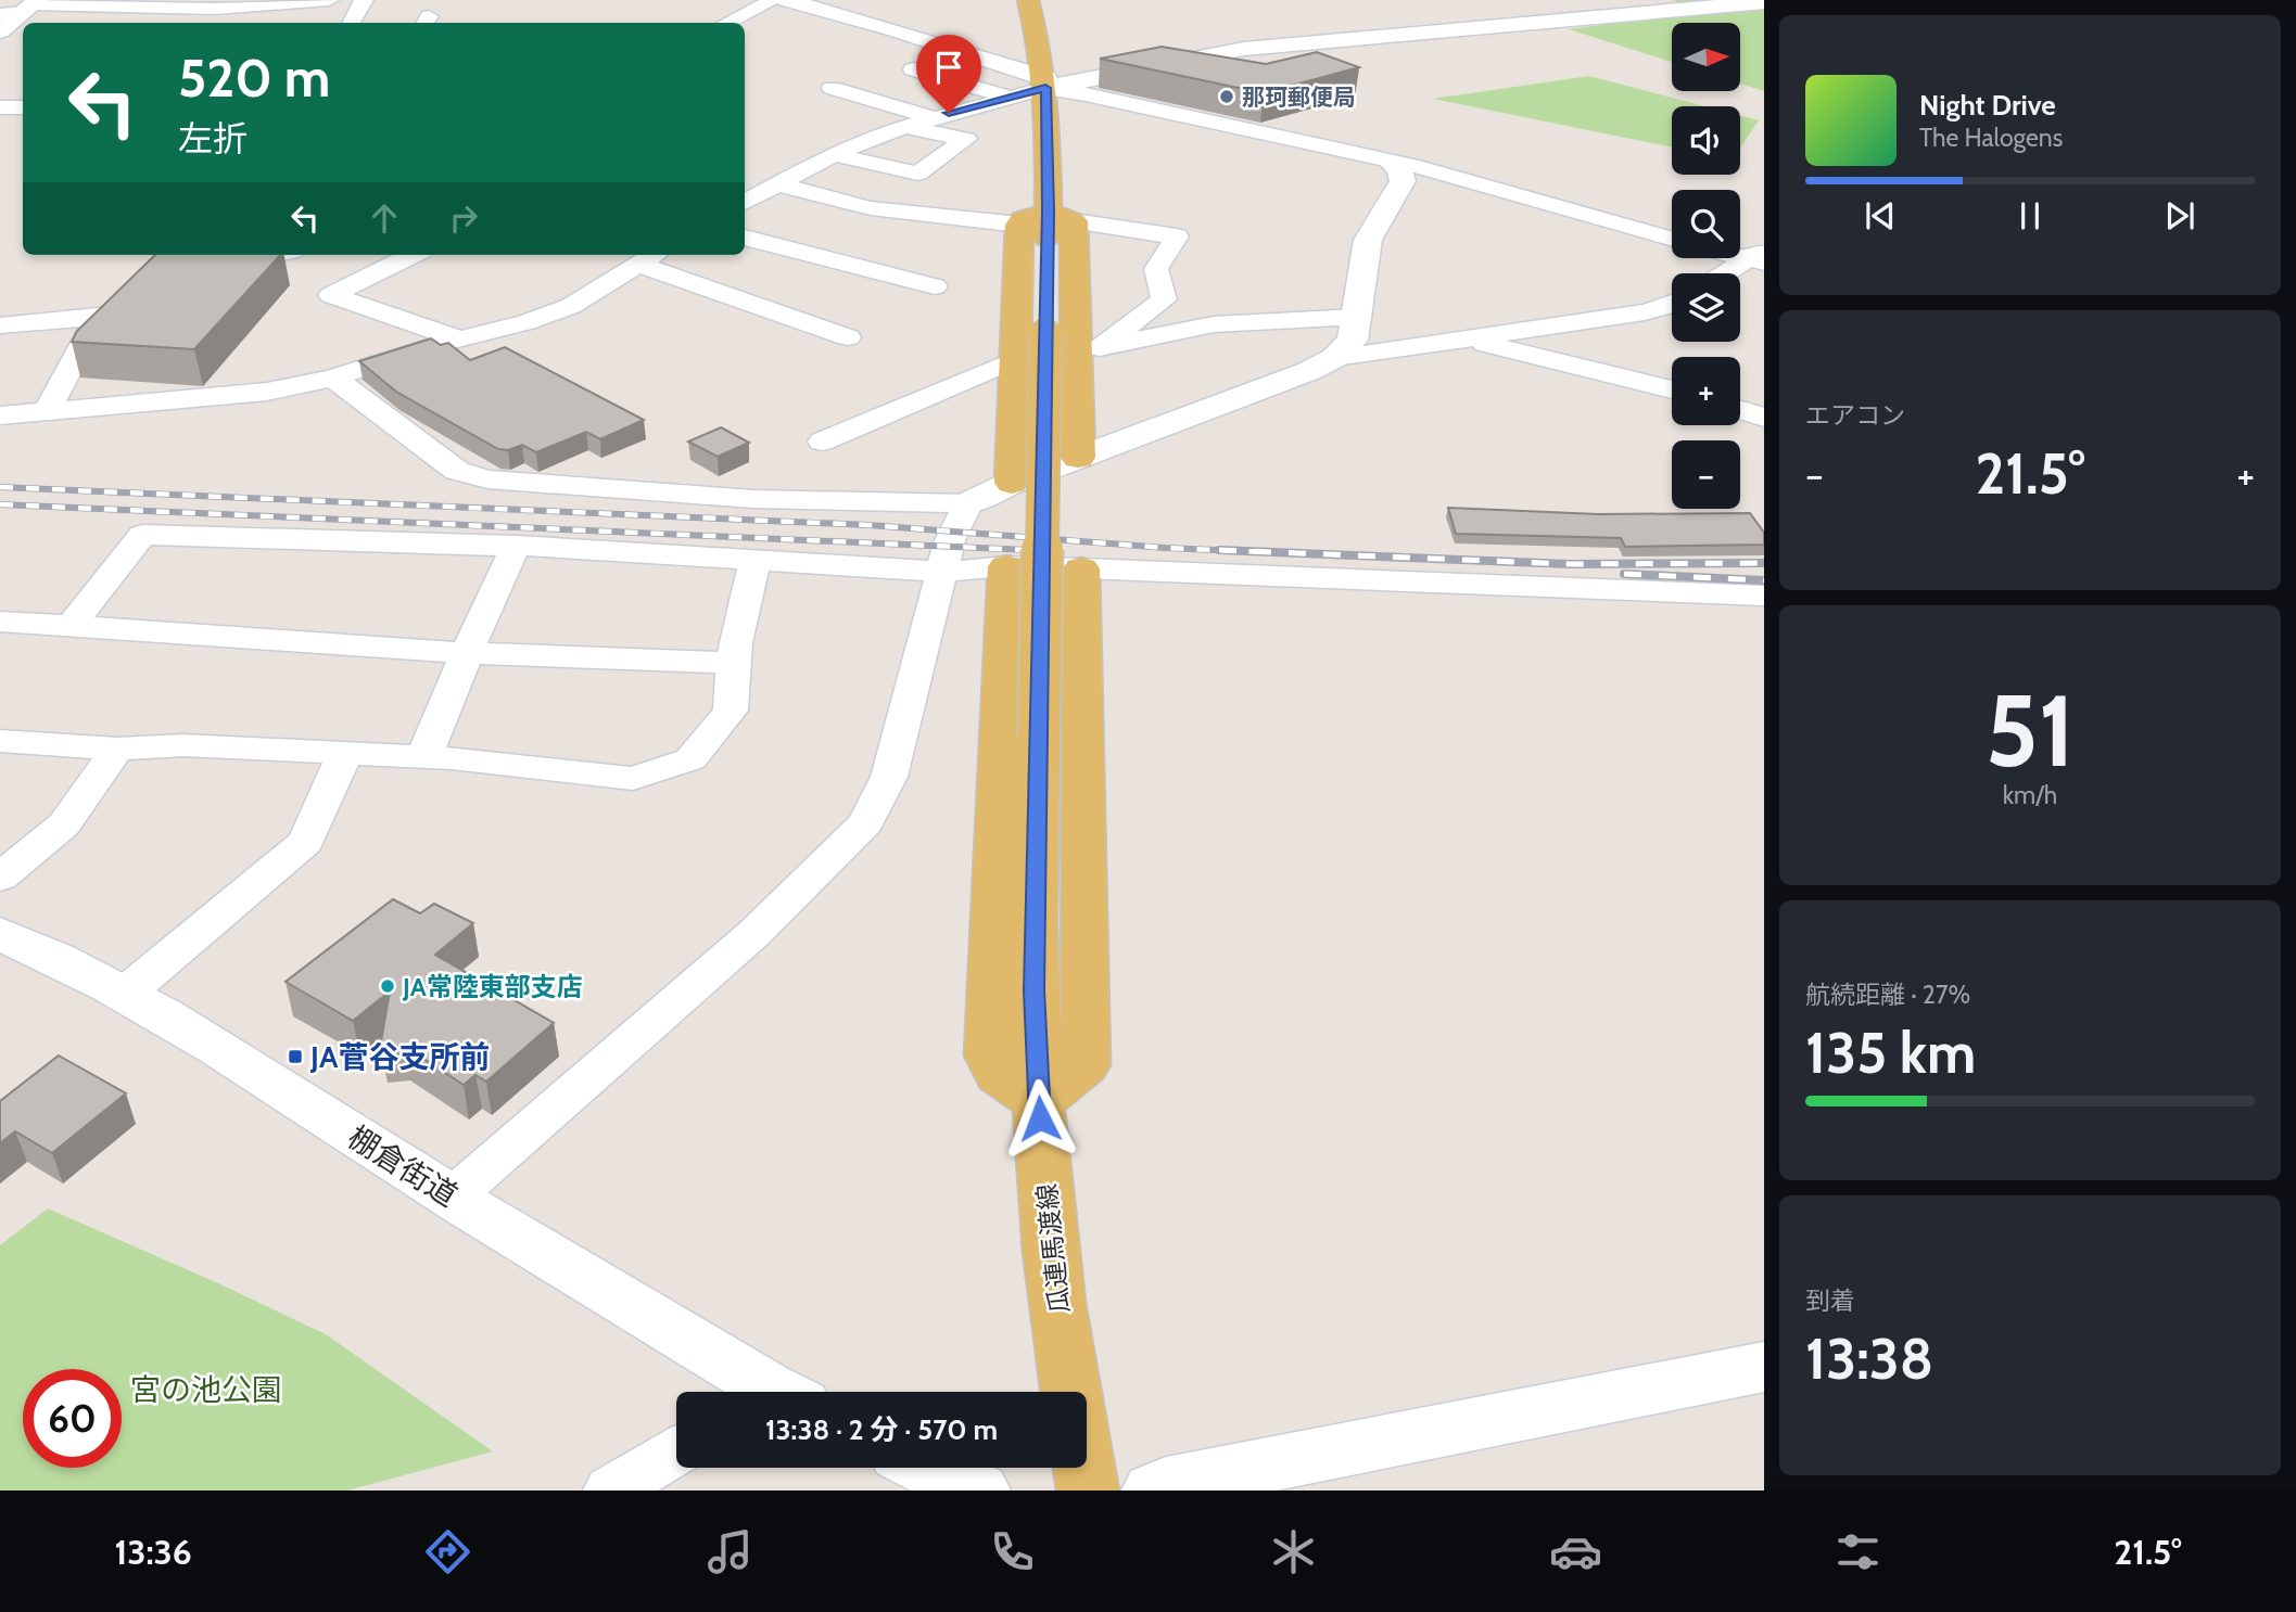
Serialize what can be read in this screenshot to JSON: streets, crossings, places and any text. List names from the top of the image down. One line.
{"streets":{"main road":["瓜連馬渡線"],"street":["棚倉街道"]},"parks":["宮の池公園"],"places":{"other":["那珂郵便局","JA常陸東部支店"],"transit":["JA菅谷支所前"]},"north":"right","page":{"map_buttons":["+","−"],"turn":["520 m","左折"],"song":["Night Drive","The Halogens"],"tile":["エアコン",["51","km/h"],["航続距離 · 27%","135 km"],["到着","13:38"]],"heat":["−","21.5°","+"],"limit":"60","trip":"13:38 · 2 分 · 570 m","tabs":["13:36","21.5°"]}}
